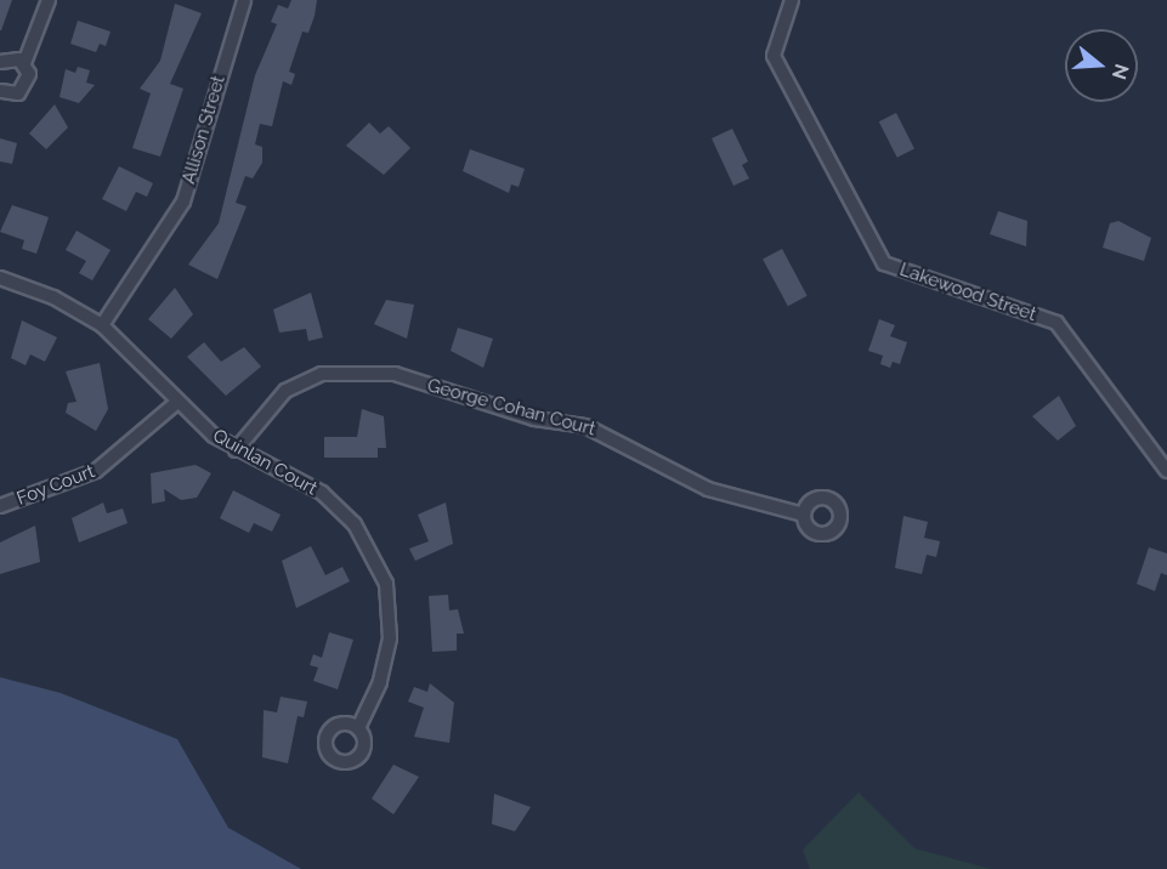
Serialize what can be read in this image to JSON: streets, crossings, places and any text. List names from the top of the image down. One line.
{"streets":{"street":["Allison Street","Lakewood Street","George Cohan Court","Quinlan Court","Foy Court"]},"crossings":[["Allison Street","Quinlan Court"],["George Cohan Court","Quinlan Court"],["Quinlan Court","Foy Court"]],"north":"right"}
